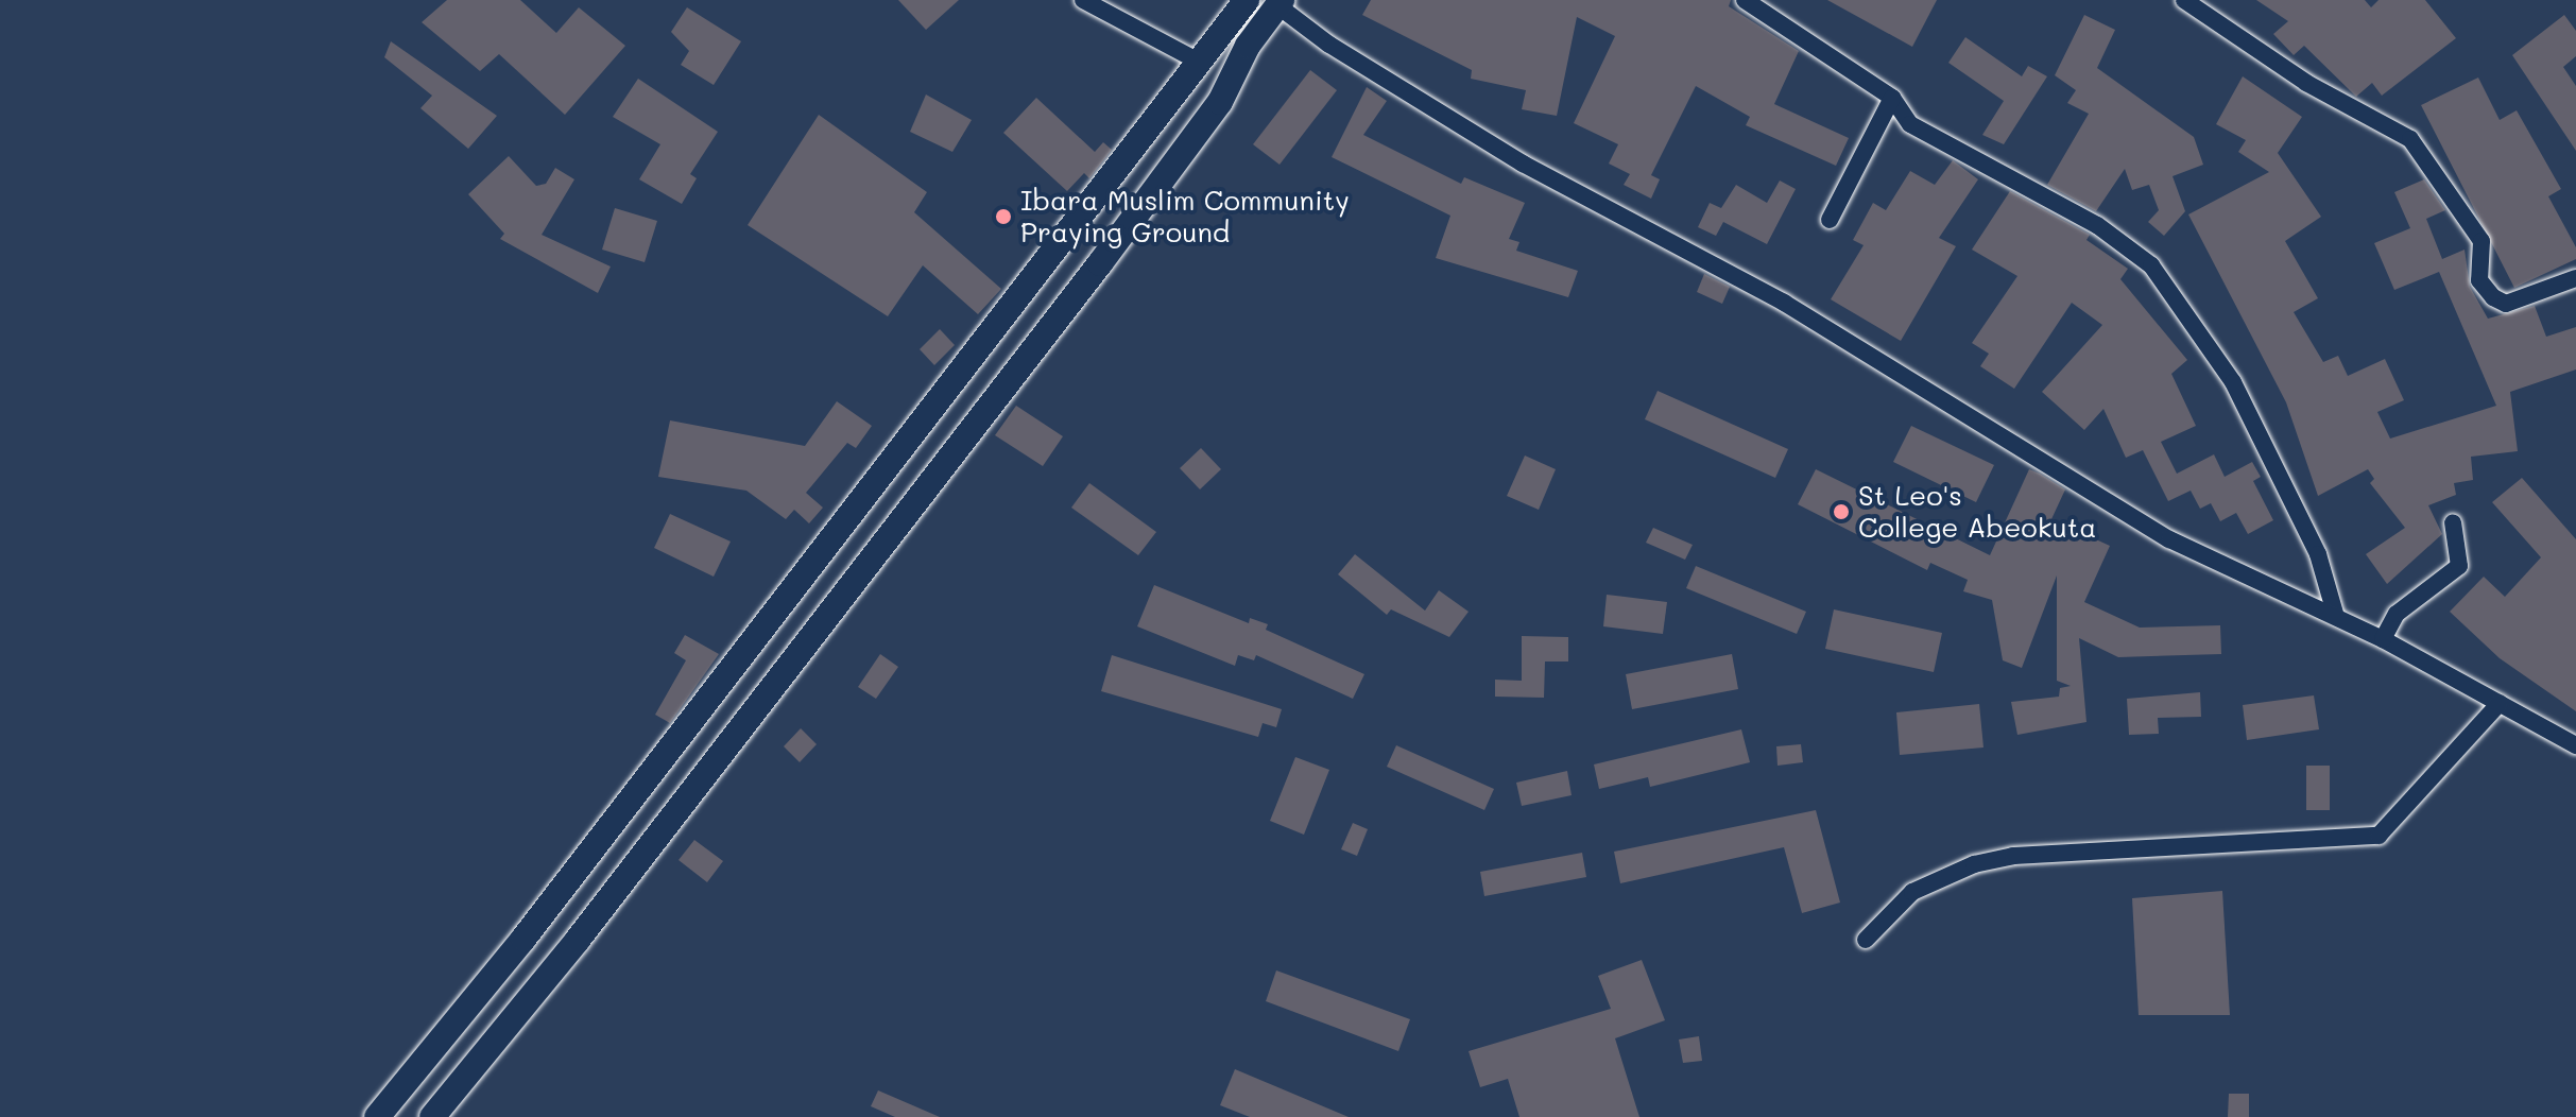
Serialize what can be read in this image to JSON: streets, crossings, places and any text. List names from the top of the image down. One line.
{"places":["Ibara Muslim Community Praying Ground","St Leo's College Abeokuta"]}
